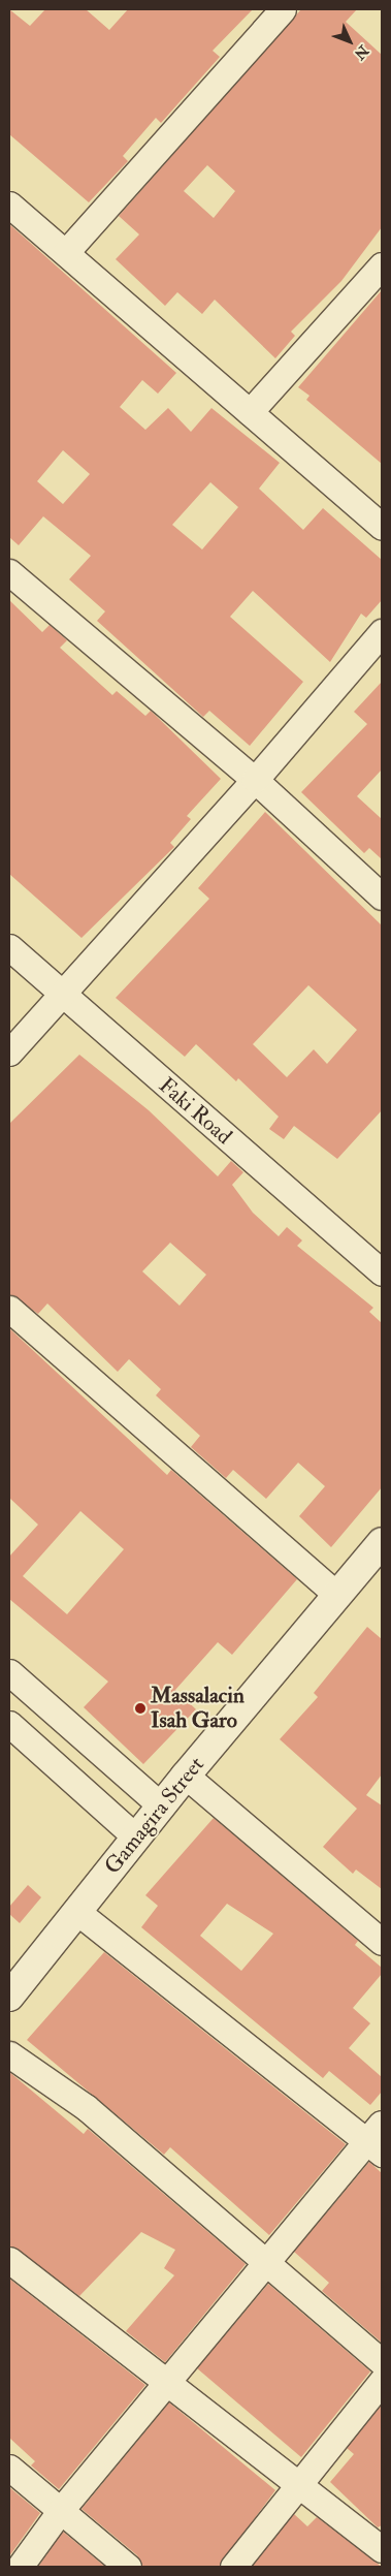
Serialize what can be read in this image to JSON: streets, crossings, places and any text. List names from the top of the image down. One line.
{"streets":{"street":["Faki Road","Gamagira Street"]},"places":["Massalacin Isah Garo"],"north":"bottom right"}
